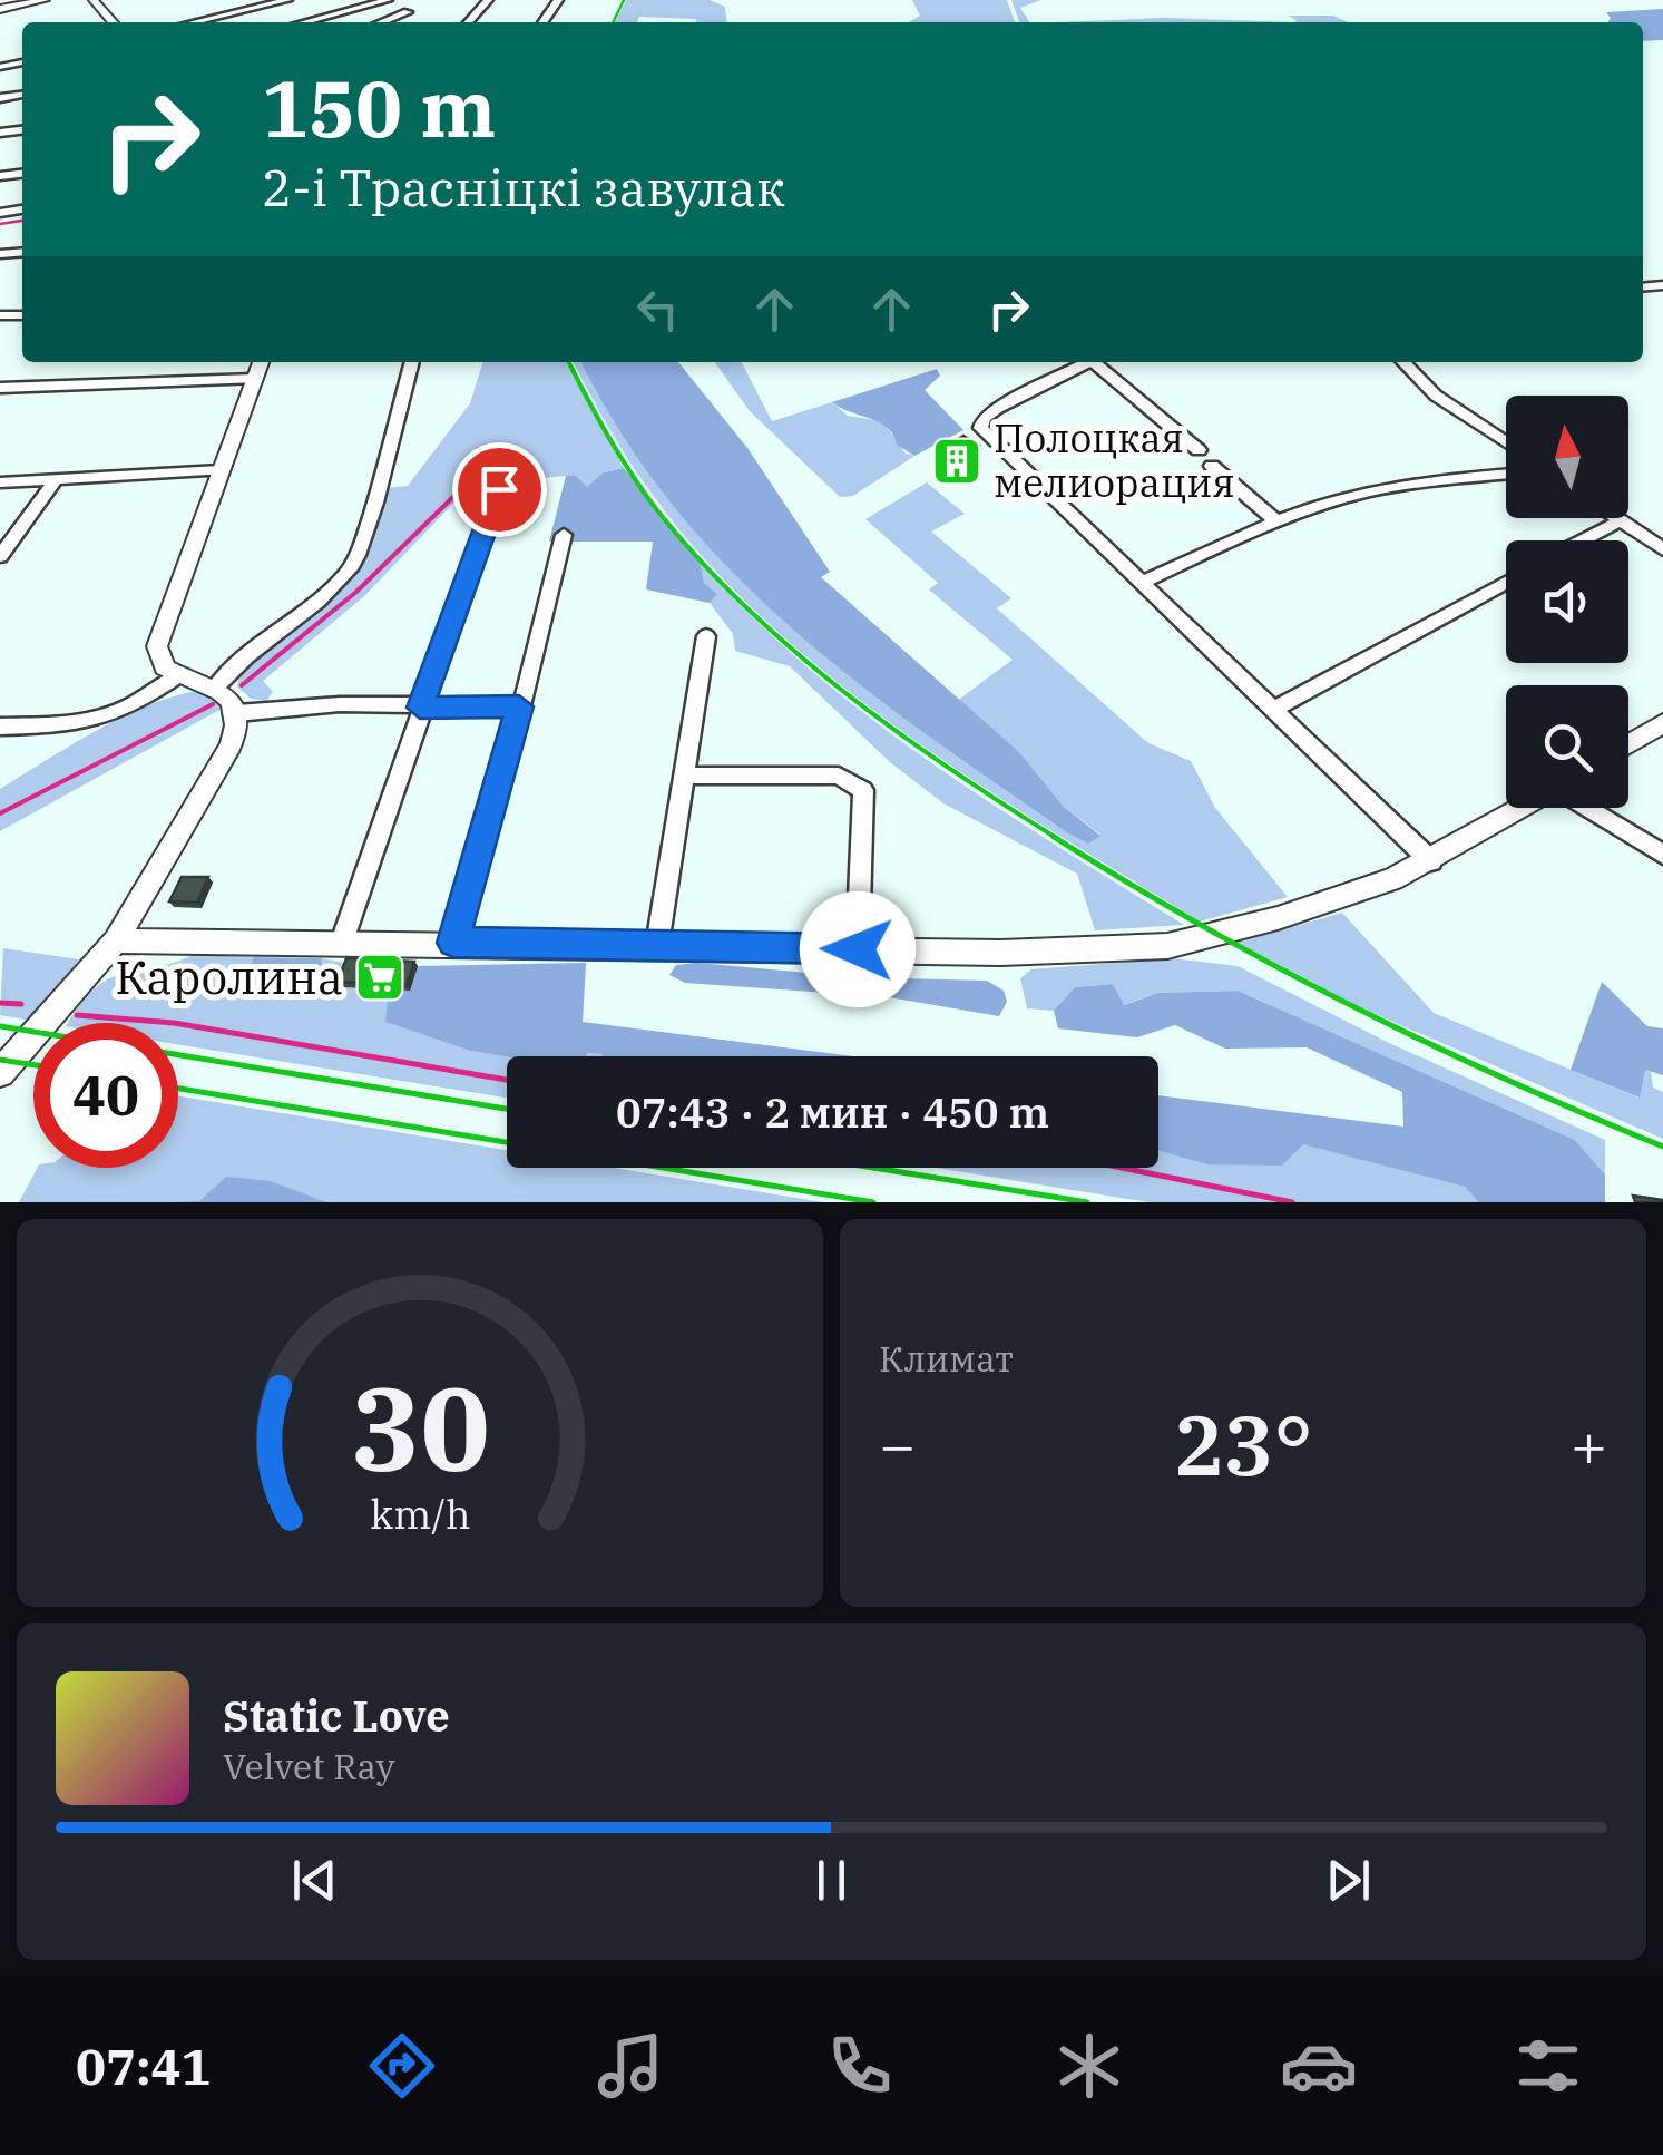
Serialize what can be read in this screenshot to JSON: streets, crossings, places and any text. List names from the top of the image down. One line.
{"places":{"building":["Полоцкая мелиорация"],"supermarket":["Каролина"]},"north":"top","page":{"turn":["150 m","2-і Трасніцкі завулак"],"limit":"40","trip":"07:43 · 2 мин · 450 m","tile":"Климат","heat":["−","23°","+"],"song":["Static Love","Velvet Ray"],"tabs":"07:41","gauge":["30","km/h"]}}
